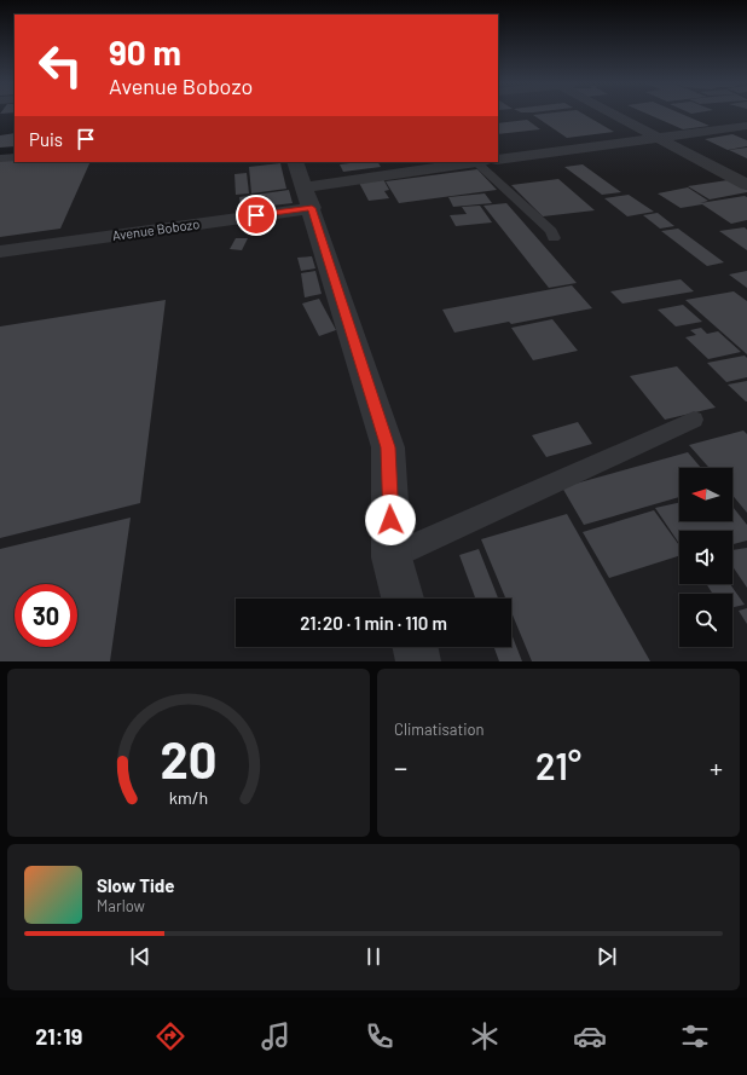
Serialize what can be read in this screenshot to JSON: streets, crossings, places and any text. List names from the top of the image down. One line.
{"streets":{"street":["Avenue Bobozo"]},"north":"left","page":{"turn":["90 m","Avenue Bobozo"],"then":"Puis","limit":"30","trip":"21:20 · 1 min · 110 m","tile":"Climatisation","heat":["−","21°","+"],"song":["Slow Tide","Marlow"],"tabs":"21:19","gauge":["20","km/h"]}}
